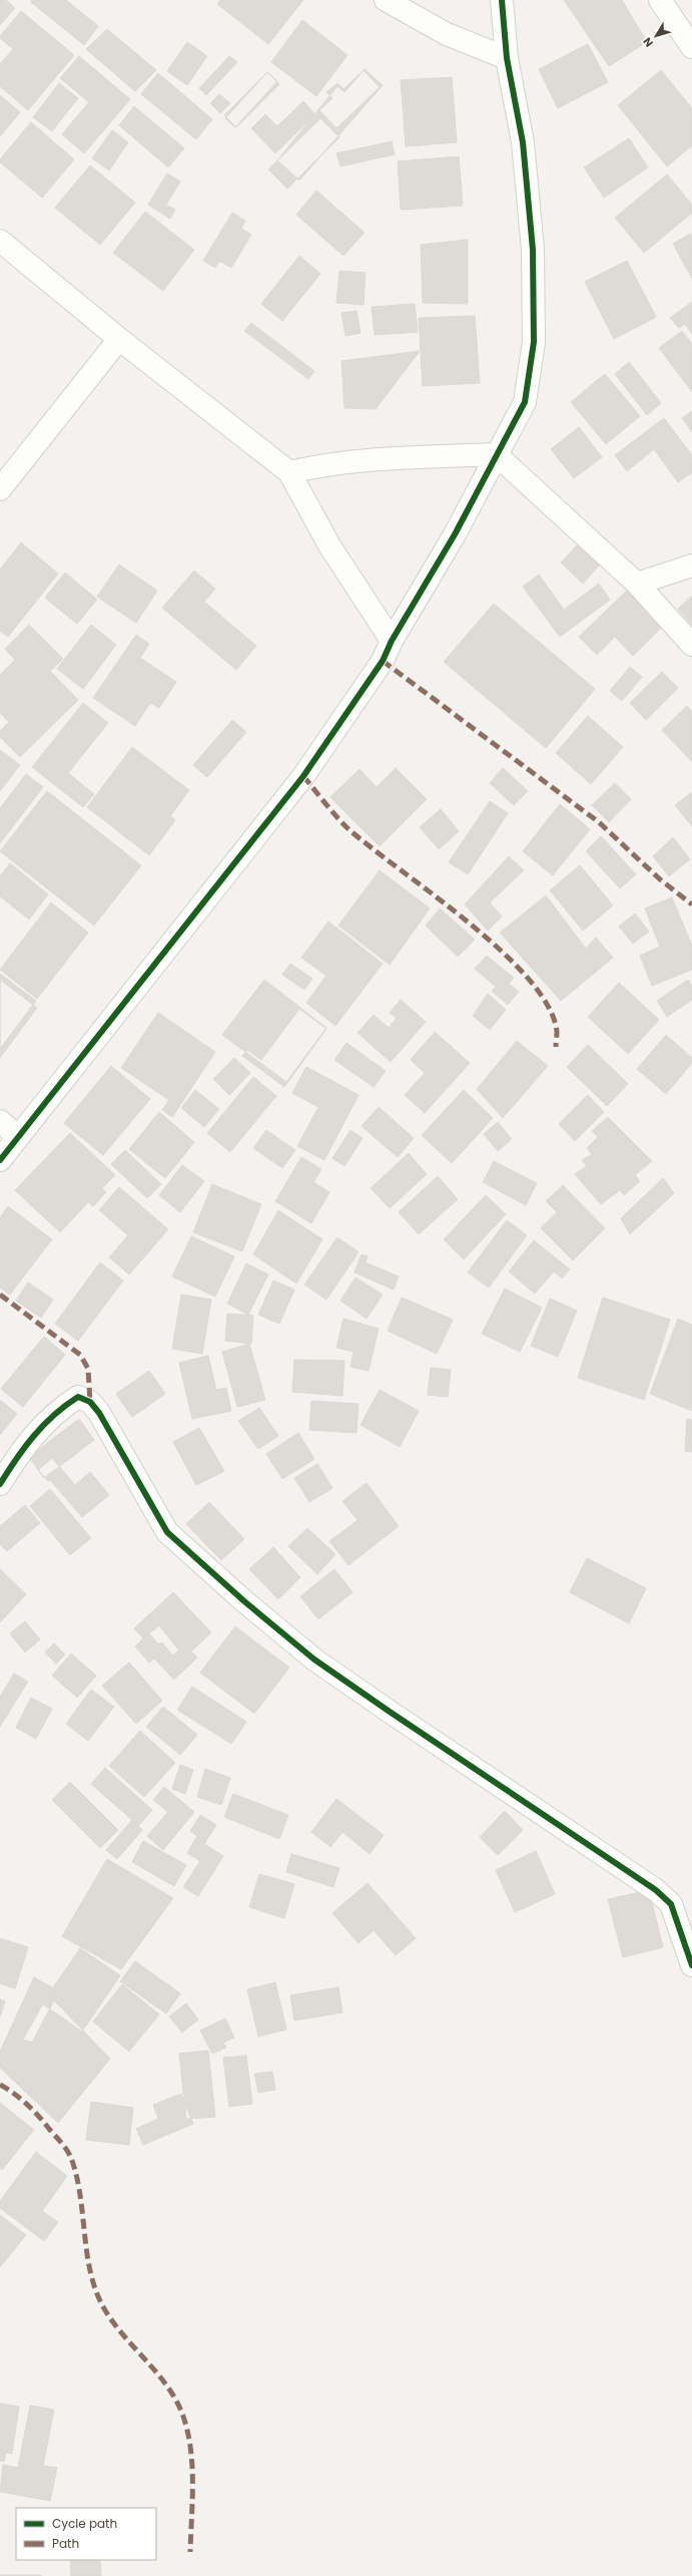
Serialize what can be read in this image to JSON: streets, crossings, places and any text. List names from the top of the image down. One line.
{"legend":["Cycle path","Path"],"north":"bottom left"}
